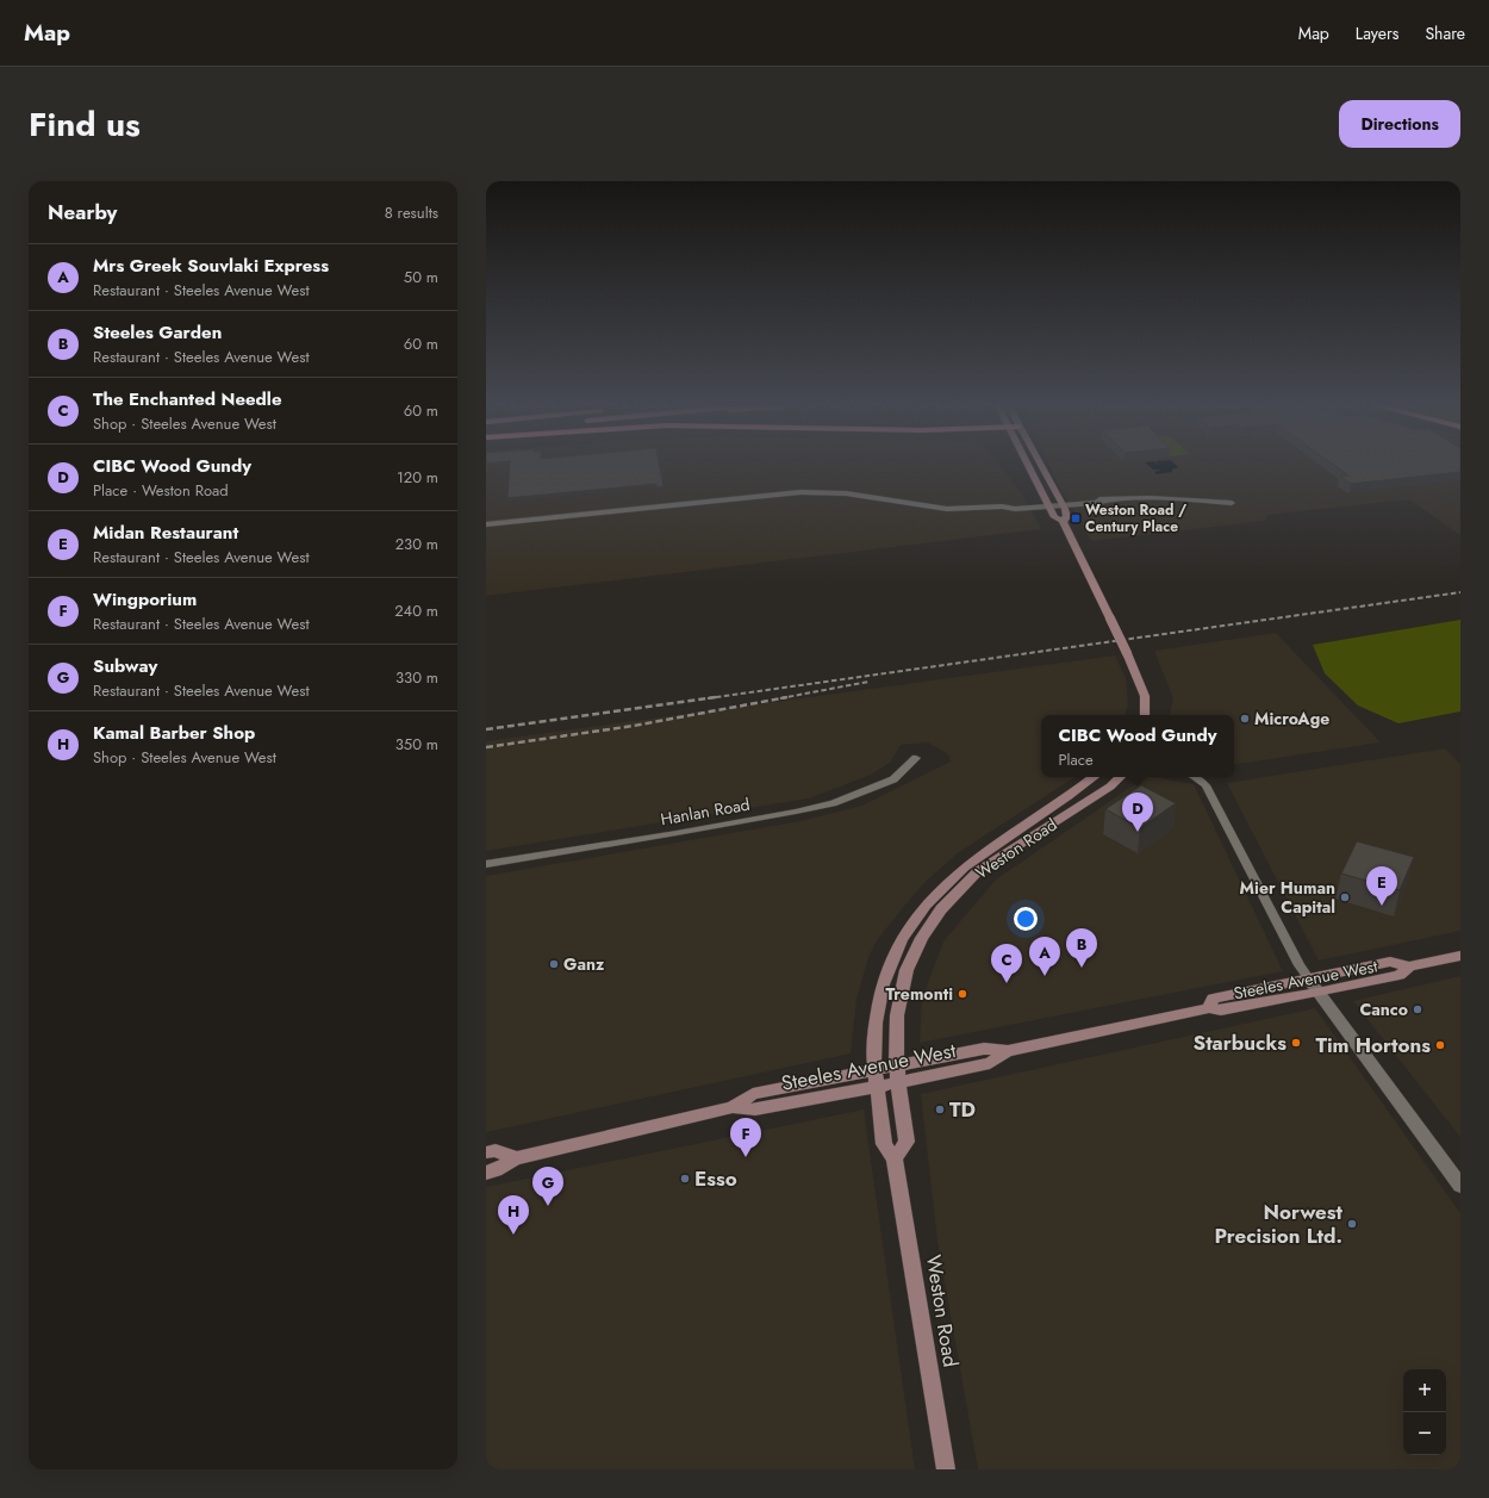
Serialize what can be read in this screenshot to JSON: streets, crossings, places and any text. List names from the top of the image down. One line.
{"streets":{"main road":["Weston Road","Steeles Avenue West"],"street":["Hanlan Road"]},"crossings":[["Weston Road","Steeles Avenue West"]],"places":{"transit":["Weston Road / Century Place"],"other":["MicroAge","Mier Human Capital","Ganz","Tremonti","Canco","Starbucks","Tim Hortons","TD","Esso","Norwest Precision Ltd."]},"page":{"header":"Map","nav":["Map","Layers","Share"],"title":"Find us","buttons":"Directions","heading":["Nearby","8 results"],"list":[{"mark":"A","name":"Mrs Greek Souvlaki Express","note":"Restaurant · Steeles Avenue West","value":"50 m"},{"mark":"B","name":"Steeles Garden","note":"Restaurant · Steeles Avenue West","value":"60 m"},{"mark":"C","name":"The Enchanted Needle","note":"Shop · Steeles Avenue West","value":"60 m"},{"mark":"D","name":"CIBC Wood Gundy","note":"Place · Weston Road","value":"120 m"},{"mark":"E","name":"Midan Restaurant","note":"Restaurant · Steeles Avenue West","value":"230 m"},{"mark":"F","name":"Wingporium","note":"Restaurant · Steeles Avenue West","value":"240 m"},{"mark":"G","name":"Subway","note":"Restaurant · Steeles Avenue West","value":"330 m"},{"mark":"H","name":"Kamal Barber Shop","note":"Shop · Steeles Avenue West","value":"350 m"}],"popup":["CIBC Wood Gundy","Place"],"pins":["D","E","B","A","C","F","G","H"],"map_buttons":["+","−"]}}
